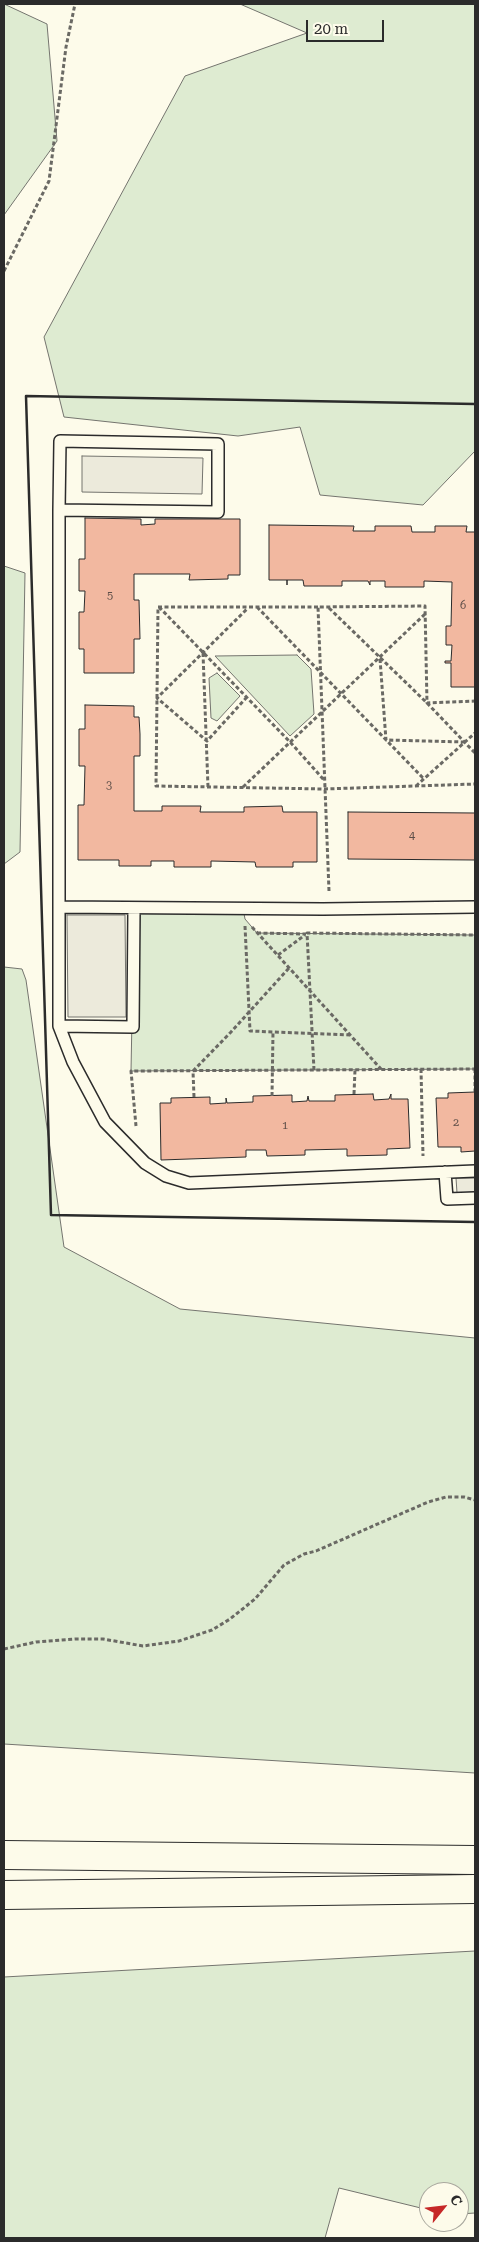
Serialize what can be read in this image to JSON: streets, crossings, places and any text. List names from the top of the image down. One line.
{"house_numbers":["5","6","3","4","2","1"],"scale_bar":"20 m","north":"top right"}
